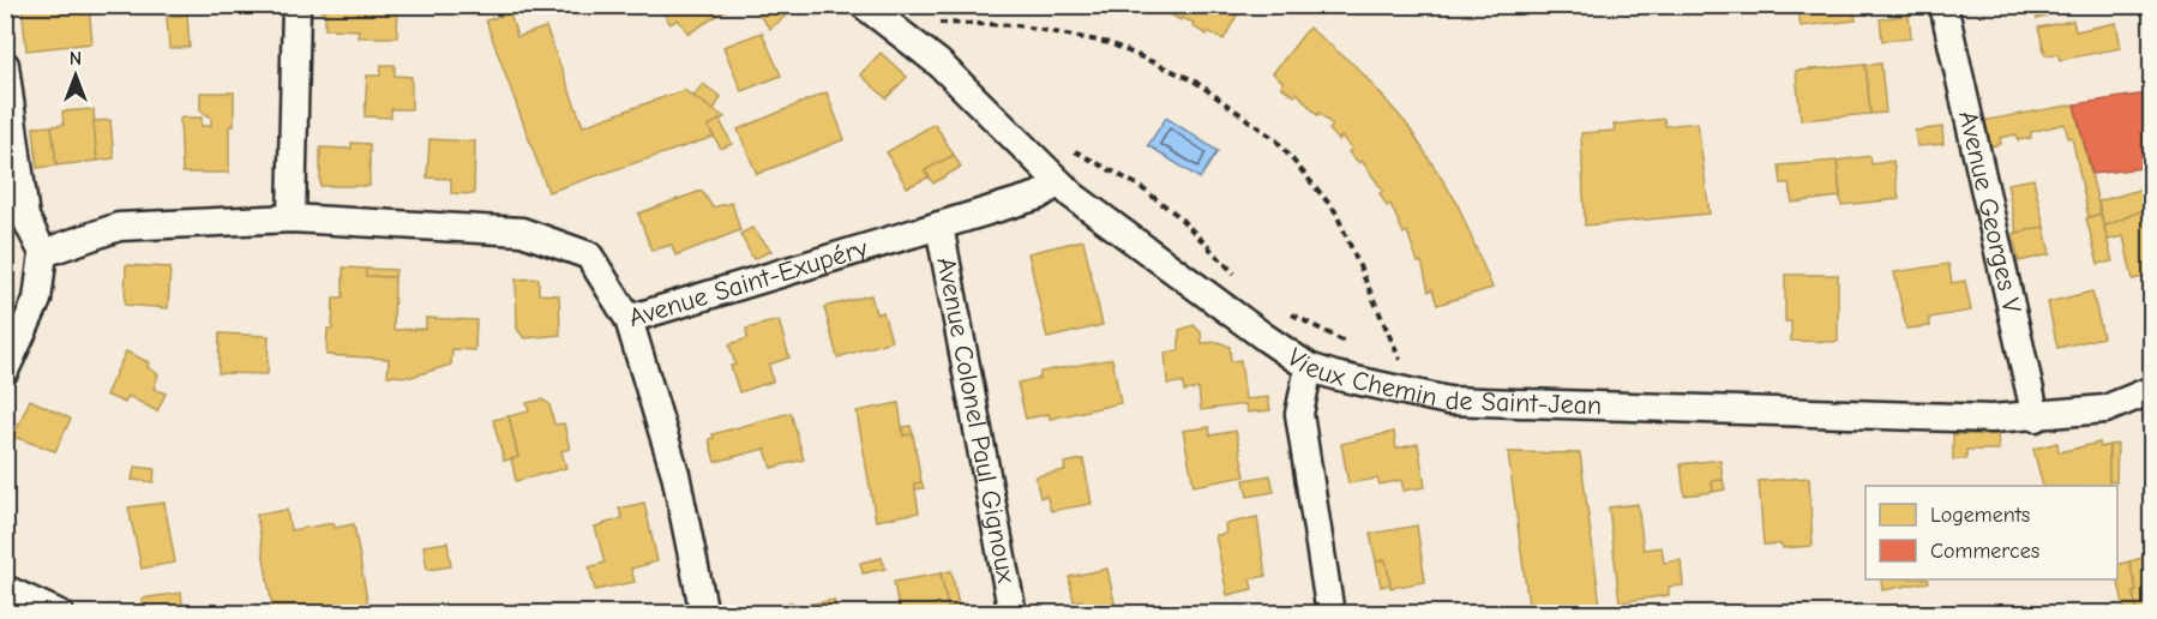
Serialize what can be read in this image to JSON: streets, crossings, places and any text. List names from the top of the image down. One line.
{"streets":{"street":["Avenue Georges V","Avenue Saint-Exupéry","Vieux Chemin de Saint-Jean","Avenue Colonel Paul Gignoux"]},"crossings":[["Avenue Georges V","Vieux Chemin de Saint-Jean"],["Avenue Saint-Exupéry","Vieux Chemin de Saint-Jean"],["Avenue Saint-Exupéry","Avenue Colonel Paul Gignoux"]],"legend":["Logements","Commerces"],"north":"top"}
